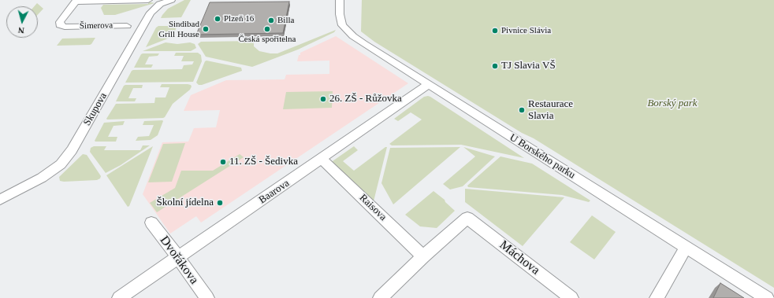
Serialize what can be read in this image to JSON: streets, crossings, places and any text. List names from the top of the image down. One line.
{"streets":{"street":["Šimerova","Skupova","U Borského parku","Baarova","Raisova","Máchova","Dvořákova"]},"crossings":[["U Borského parku","Baarova"],["Baarova","Raisova"],["Baarova","Dvořákova"],["Raisova","Máchova"]],"parks":["Borský park"],"places":["Plzeň 16","Billa","Sindibad Grill House","Česká spořitelna","Pivnice Slávia","TJ Slavia VŠ","26. ZŠ - Růžovka","Restaurace Slavia","11. ZŠ - Šedivka","Školní jídelna"],"north":"bottom"}
